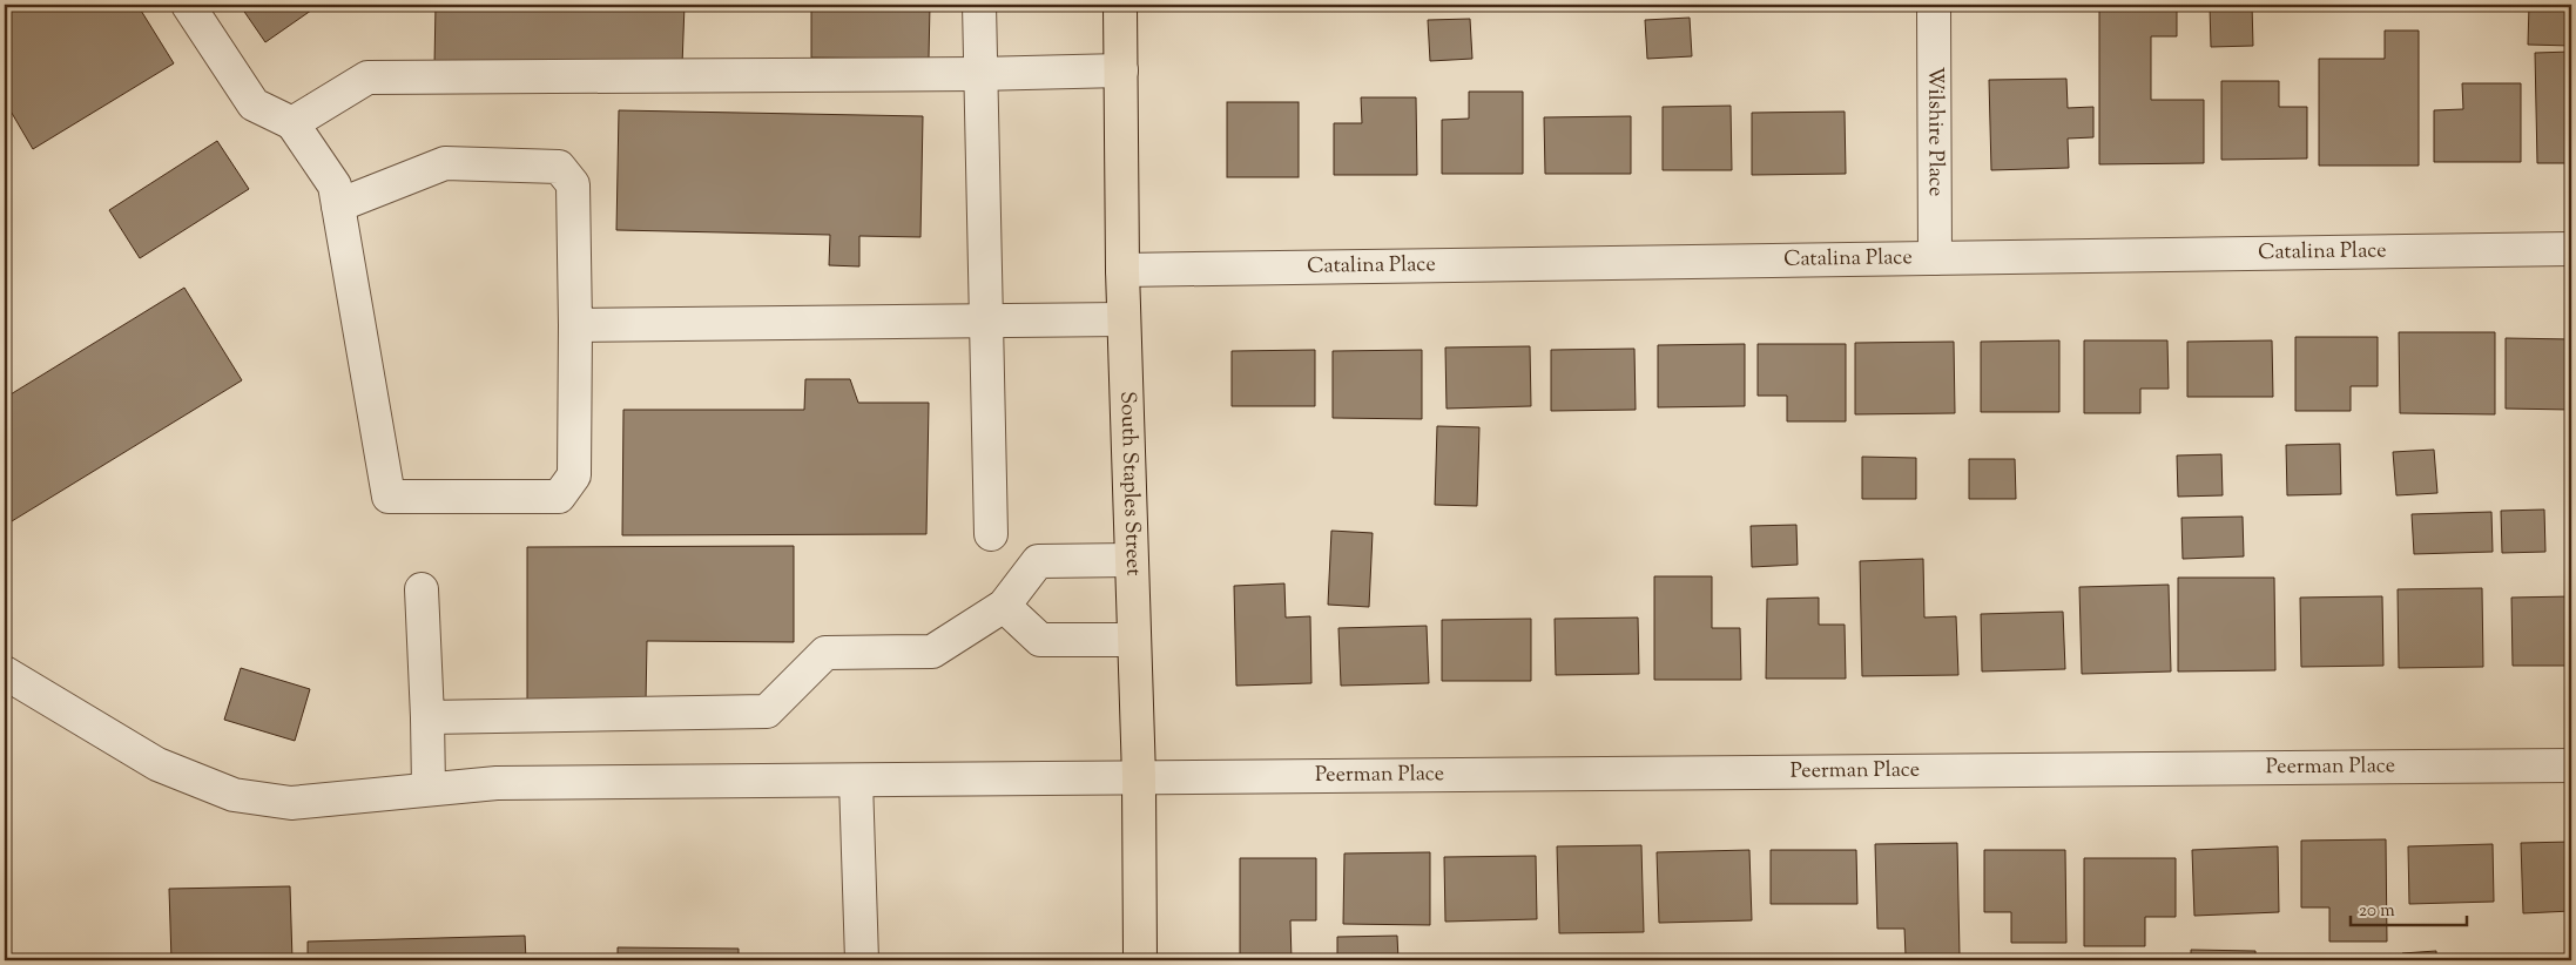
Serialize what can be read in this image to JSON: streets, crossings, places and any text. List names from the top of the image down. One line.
{"streets":{"main road":["South Staples Street"],"street":["Wilshire Place","Catalina Place","Peerman Place"]},"crossings":[["Wilshire Place","Catalina Place"],["Catalina Place","South Staples Street"],["South Staples Street","Peerman Place"]],"scale_bar":"20 m"}
